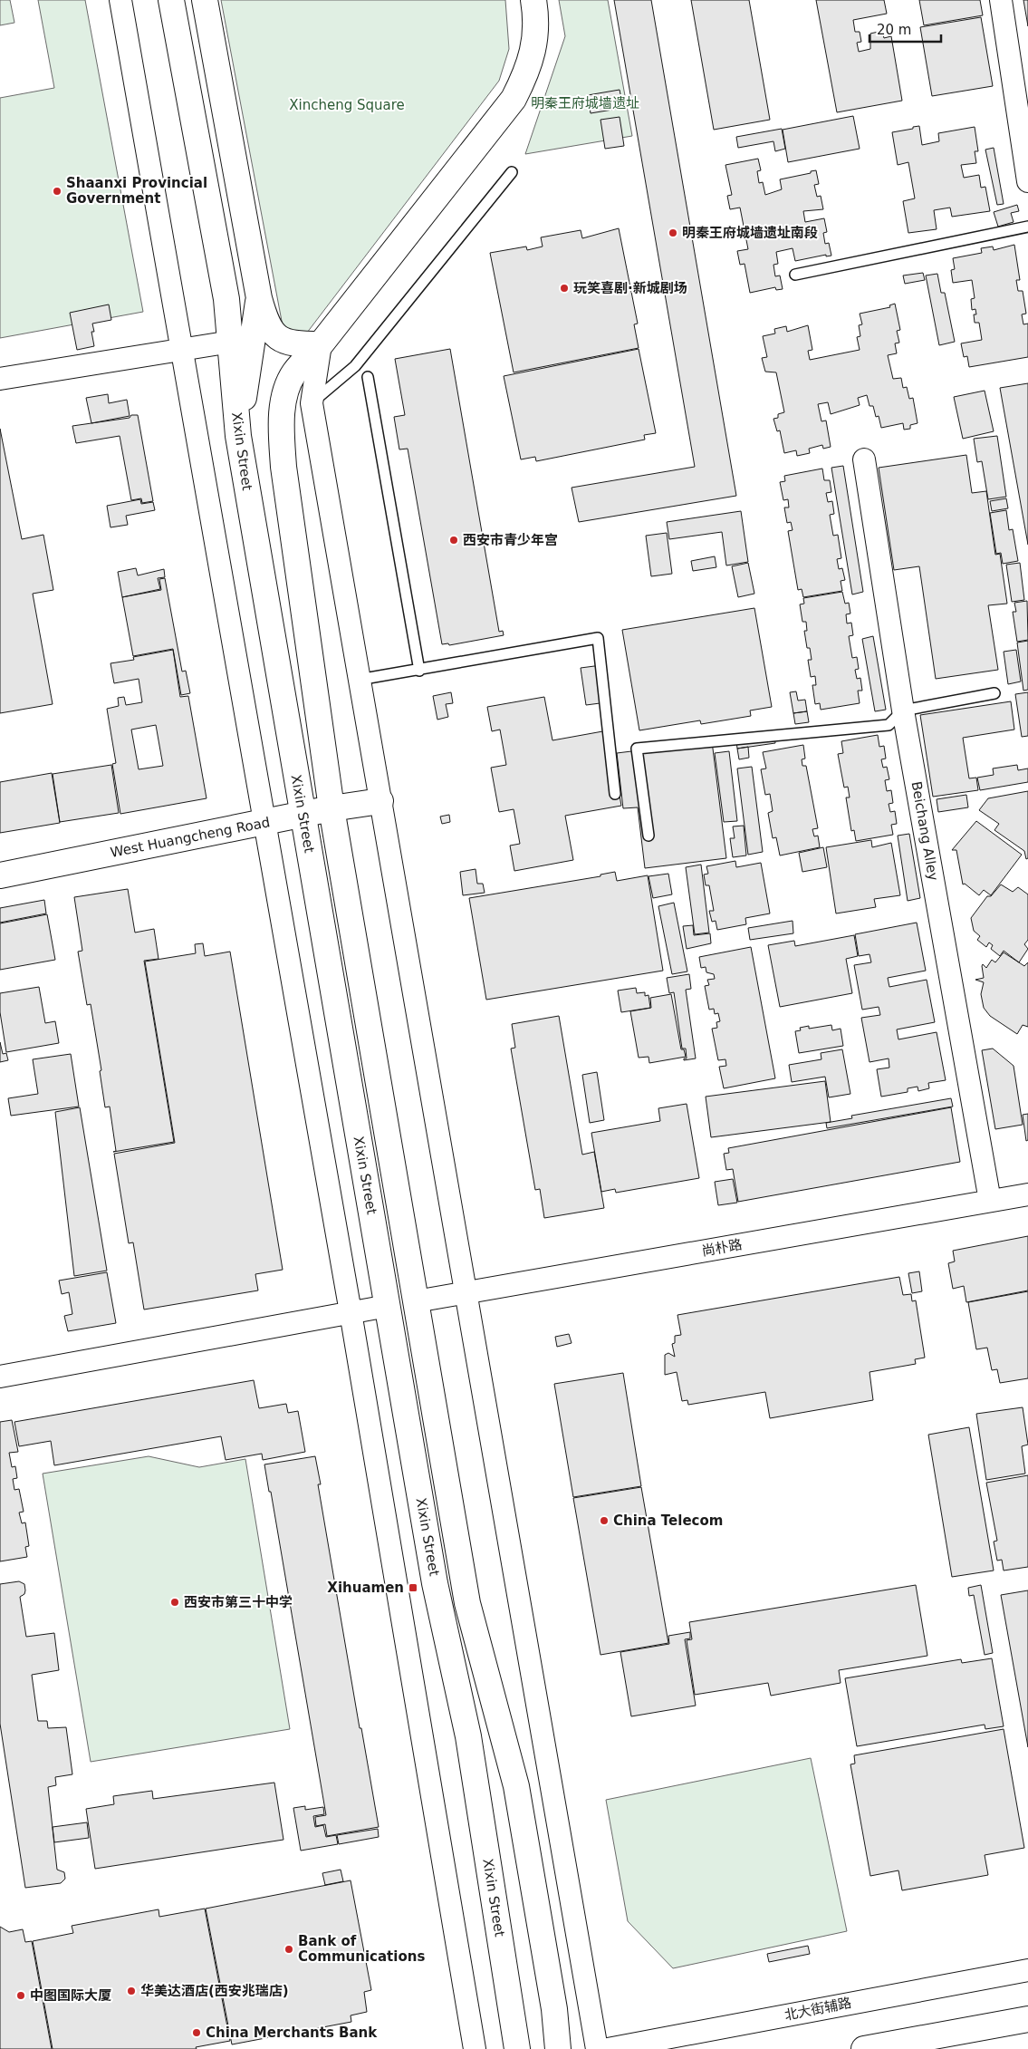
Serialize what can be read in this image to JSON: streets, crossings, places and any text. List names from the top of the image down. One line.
{"streets":{"main road":["Xixin Street","West Huangcheng Road"],"street":["Beichang Alley","尚朴路","北大街辅路"]},"crossings":[["Xixin Street","West Huangcheng Road"],["Xixin Street","尚朴路"],["Beichang Alley","尚朴路"]],"parks":["明秦王府城墙遗址","Xincheng Square"],"places":{"other":["Shaanxi Provincial Government","明秦王府城墙遗址南段","玩笑喜剧·新城剧场","西安市青少年宫","China Telecom","西安市第三十中学","Bank of Communications","华美达酒店(西安兆瑞店)","中图国际大厦","China Merchants Bank"],"transit":["Xihuamen"]},"scale_bar":"20 m"}
